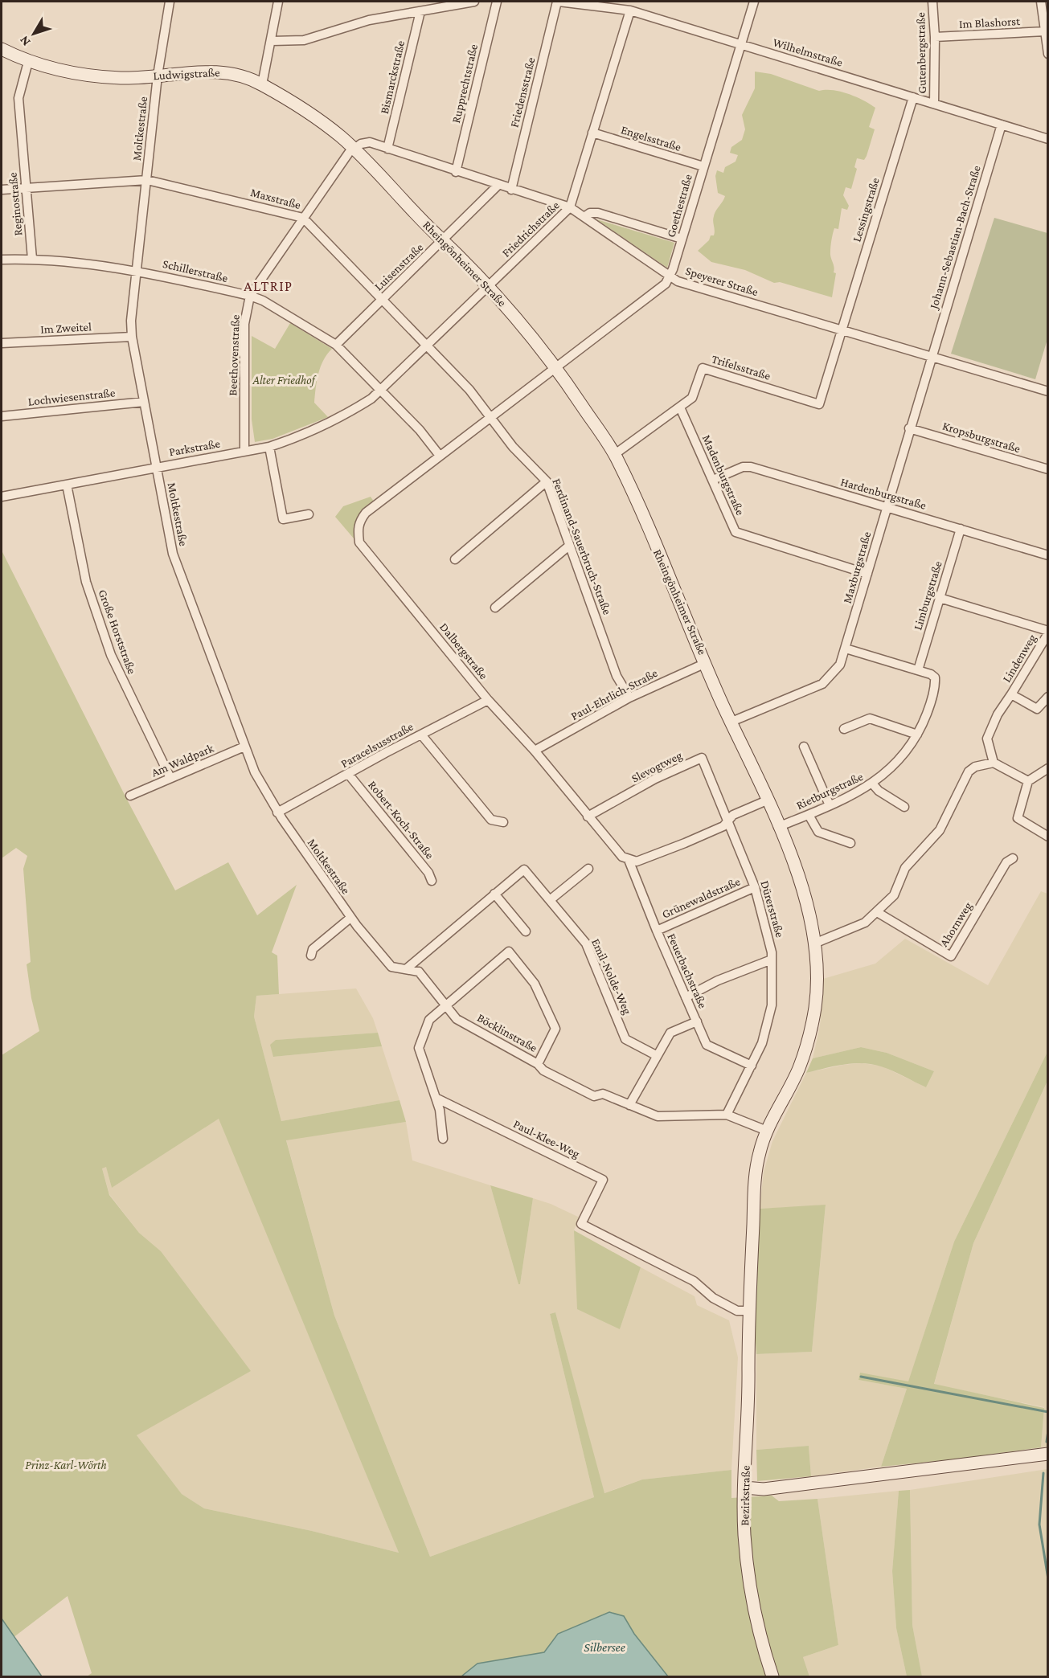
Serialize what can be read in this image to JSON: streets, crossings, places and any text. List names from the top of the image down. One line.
{"streets":{"street":["Im Blashorst","Wilhelmstraße","Gutenbergstraße","Ludwigstraße","Bismarckstraße","Rupprechtstraße","Friedensstraße","Moltkestraße","Engelsstraße","Maxstraße","Reginostraße","Goethestraße","Lessingstraße","Friedrichstraße","Johann-Sebastian-Bach-Straße","Rheingönheimer Straße","Luisenstraße","Schillerstraße","Speyerer Straße","Im Zweitel","Beethovenstraße","Trifelsstraße","Lochwiesenstraße","Kropsburgstraße","Parkstraße","Madenburgstraße","Hardenburgstraße","Ferdinand-Sauerbruch-Straße","Maxburgstraße","Limburgstraße","Große Horststraße","Dalbergstraße","Lindenweg","Paul-Ehrlich-Straße","Paracelsusstraße","Am Waldpark","Slevogtweg","Rietburgstraße","Robert-Koch-Straße","Grünewaldstraße","Dürerstraße","Ahornweg","Feuerbachstraße","Emil-Nolde-Weg","Böcklinstraße","Paul-Klee-Weg","Bezirkstraße"]},"crossings":[["Im Blashorst","Gutenbergstraße"],["Wilhelmstraße","Gutenbergstraße"],["Wilhelmstraße","Friedensstraße"],["Wilhelmstraße","Goethestraße"],["Wilhelmstraße","Lessingstraße"],["Wilhelmstraße","Friedrichstraße"],["Wilhelmstraße","Johann-Sebastian-Bach-Straße"],["Ludwigstraße","Moltkestraße"],["Ludwigstraße","Reginostraße"],["Ludwigstraße","Rheingönheimer Straße"],["Ludwigstraße","Speyerer Straße"],["Ludwigstraße","Beethovenstraße"],["Bismarckstraße","Speyerer Straße"],["Rupprechtstraße","Speyerer Straße"],["Friedensstraße","Speyerer Straße"],["Moltkestraße","Maxstraße"],["Moltkestraße","Schillerstraße"],["Moltkestraße","Im Zweitel"],["Moltkestraße","Lochwiesenstraße"],["Moltkestraße","Parkstraße"],["Moltkestraße","Paracelsusstraße"],["Moltkestraße","Am Waldpark"],["Moltkestraße","Böcklinstraße"],["Engelsstraße","Goethestraße"],["Engelsstraße","Friedrichstraße"],["Maxstraße","Reginostraße"],["Maxstraße","Friedrichstraße"],["Maxstraße","Luisenstraße"],["Maxstraße","Beethovenstraße"],["Maxstraße","Ferdinand-Sauerbruch-Straße"],["Maxstraße","Dalbergstraße"],["Reginostraße","Schillerstraße"],["Goethestraße","Rheingönheimer Straße"],["Goethestraße","Speyerer Straße"],["Goethestraße","Dalbergstraße"],["Lessingstraße","Speyerer Straße"],["Lessingstraße","Trifelsstraße"],["Friedrichstraße","Rheingönheimer Straße"],["Friedrichstraße","Schillerstraße"],["Friedrichstraße","Speyerer Straße"],["Friedrichstraße","Parkstraße"],["Johann-Sebastian-Bach-Straße","Speyerer Straße"],["Johann-Sebastian-Bach-Straße","Maxburgstraße"],["Rheingönheimer Straße","Luisenstraße"],["Rheingönheimer Straße","Speyerer Straße"],["Rheingönheimer Straße","Beethovenstraße"],["Rheingönheimer Straße","Trifelsstraße"],["Rheingönheimer Straße","Maxburgstraße"],["Rheingönheimer Straße","Dalbergstraße"],["Rheingönheimer Straße","Paul-Ehrlich-Straße"],["Rheingönheimer Straße","Rietburgstraße"],["Rheingönheimer Straße","Böcklinstraße"],["Rheingönheimer Straße","Bezirkstraße"],["Luisenstraße","Schillerstraße"],["Luisenstraße","Speyerer Straße"],["Schillerstraße","Beethovenstraße"],["Schillerstraße","Parkstraße"],["Schillerstraße","Dalbergstraße"],["Speyerer Straße","Beethovenstraße"],["Speyerer Straße","Trifelsstraße"],["Speyerer Straße","Maxburgstraße"],["Beethovenstraße","Parkstraße"],["Trifelsstraße","Madenburgstraße"],["Kropsburgstraße","Maxburgstraße"],["Parkstraße","Große Horststraße"],["Madenburgstraße","Hardenburgstraße"],["Madenburgstraße","Maxburgstraße"],["Hardenburgstraße","Maxburgstraße"],["Hardenburgstraße","Limburgstraße"],["Ferdinand-Sauerbruch-Straße","Dalbergstraße"],["Ferdinand-Sauerbruch-Straße","Paul-Ehrlich-Straße"],["Maxburgstraße","Rietburgstraße"],["Limburgstraße","Rietburgstraße"],["Große Horststraße","Am Waldpark"],["Dalbergstraße","Paul-Ehrlich-Straße"],["Dalbergstraße","Paracelsusstraße"],["Dalbergstraße","Slevogtweg"],["Dalbergstraße","Feuerbachstraße"],["Paracelsusstraße","Robert-Koch-Straße"],["Slevogtweg","Dürerstraße"],["Grünewaldstraße","Dürerstraße"],["Grünewaldstraße","Feuerbachstraße"],["Dürerstraße","Feuerbachstraße"],["Dürerstraße","Böcklinstraße"],["Emil-Nolde-Weg","Böcklinstraße"],["Böcklinstraße","Bezirkstraße"],["Paul-Klee-Weg","Bezirkstraße"]],"districts":["ALTRIP"],"water":["Silbersee"],"parks":["Alter Friedhof","Prinz-Karl-Wörth"],"north":"bottom left"}
